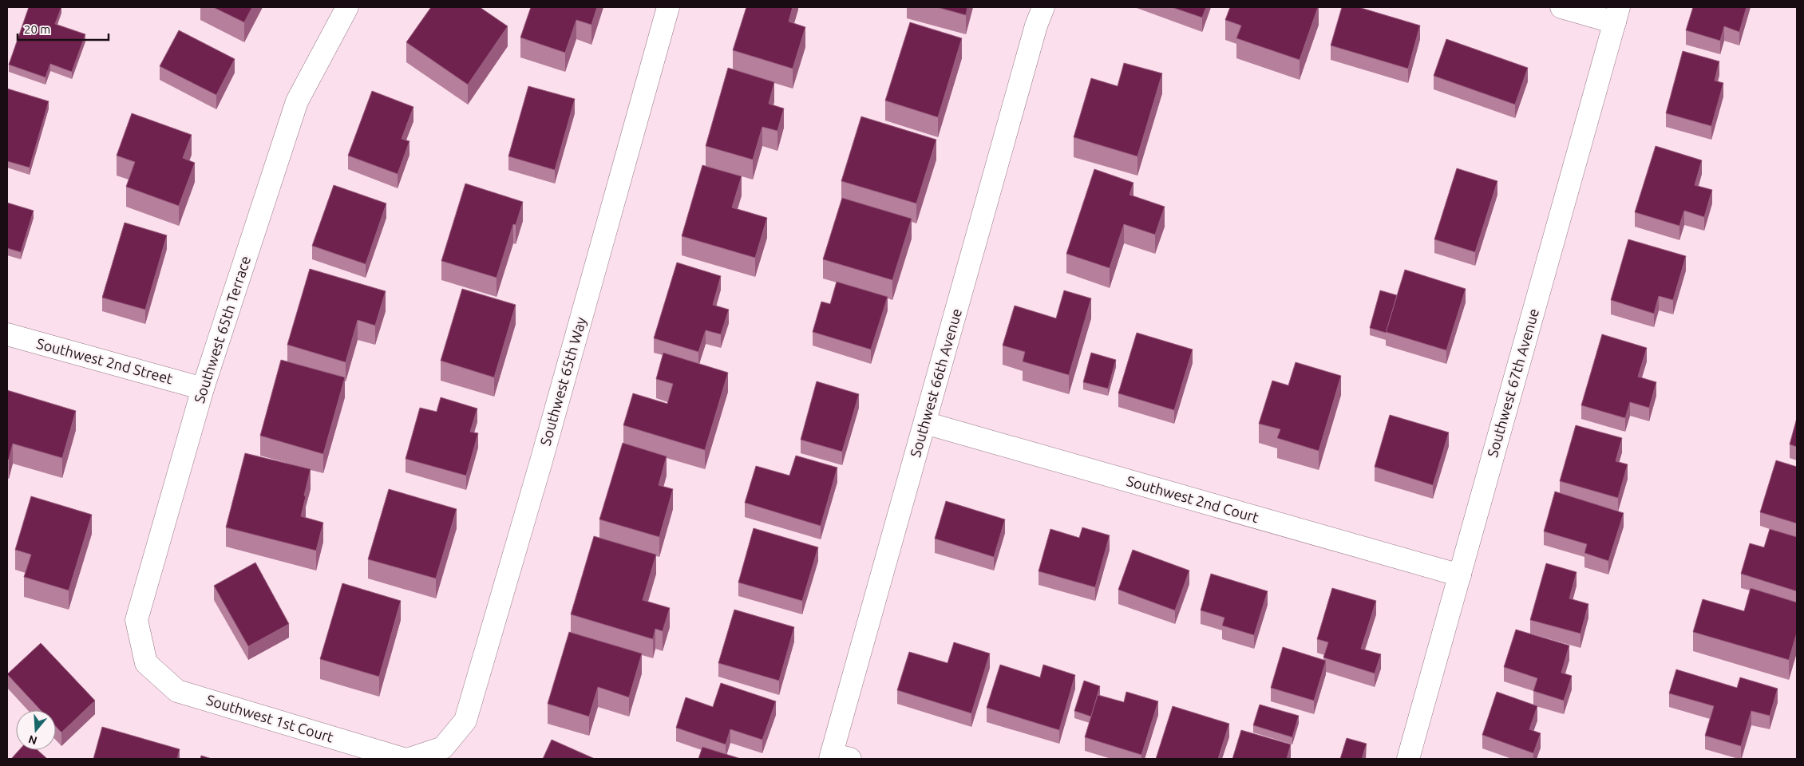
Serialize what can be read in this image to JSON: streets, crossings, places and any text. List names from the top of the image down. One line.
{"streets":{"street":["Southwest 65th Terrace","Southwest 2nd Street","Southwest 65th Way","Southwest 66th Avenue","Southwest 67th Avenue","Southwest 2nd Court","Southwest 1st Court"]},"crossings":[["Southwest 65th Terrace","Southwest 2nd Street"],["Southwest 65th Terrace","Southwest 1st Court"],["Southwest 66th Avenue","Southwest 2nd Court"],["Southwest 67th Avenue","Southwest 2nd Court"]],"scale_bar":"20 m","north":"bottom"}
